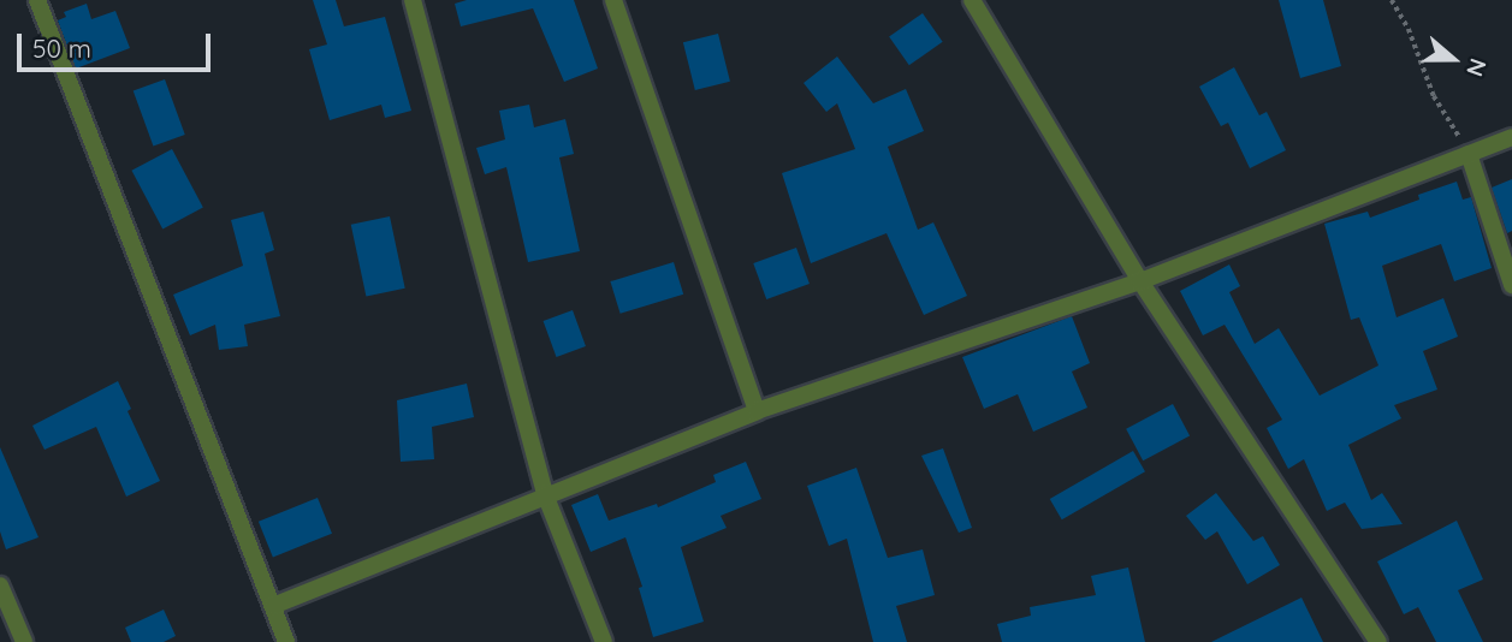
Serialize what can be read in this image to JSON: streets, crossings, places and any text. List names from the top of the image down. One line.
{"scale_bar":"50 m","north":"right"}
